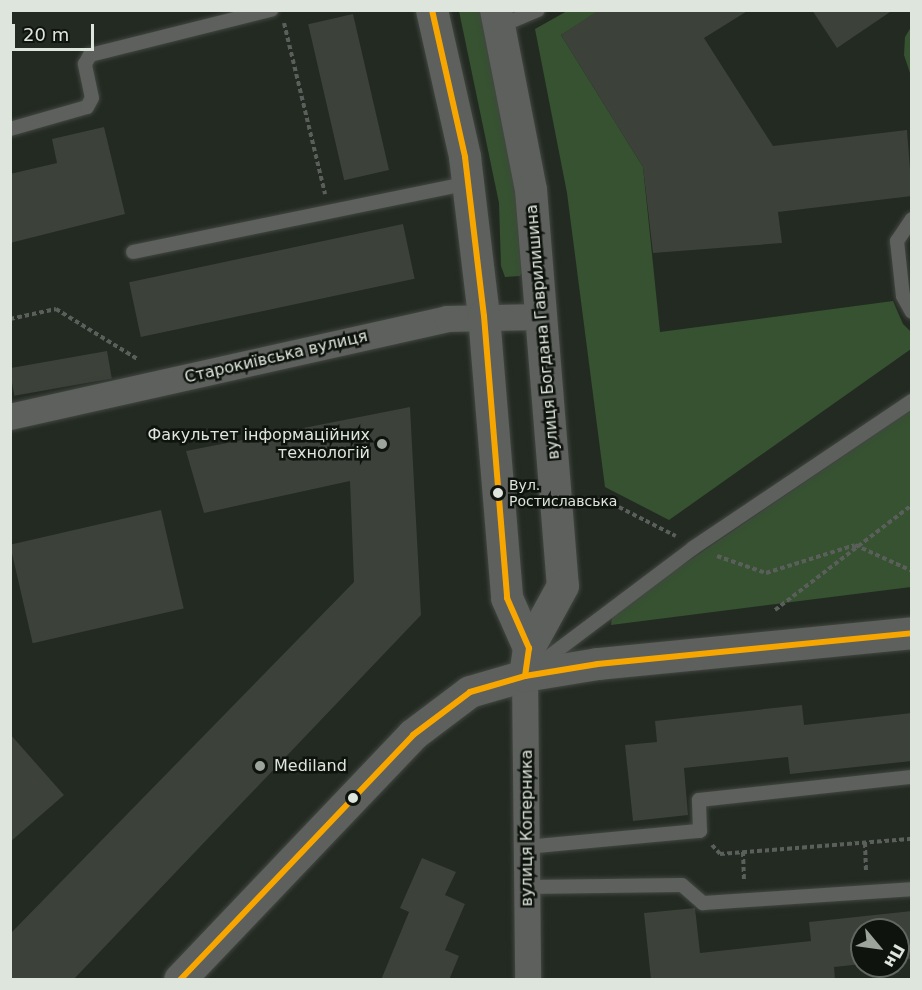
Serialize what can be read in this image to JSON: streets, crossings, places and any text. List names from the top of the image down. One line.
{"streets":{"street":["вулиця Богдана Гаврилишина","Старокиївська вулиця","вулиця Коперника"]},"crossings":[["вулиця Богдана Гаврилишина","Старокиївська вулиця"],["вулиця Богдана Гаврилишина","вулиця Коперника"]],"places":["Факультет інформаційних технологій","Вул. Ростиславська","Mediland"],"scale_bar":"20 m","north":"bottom right"}
